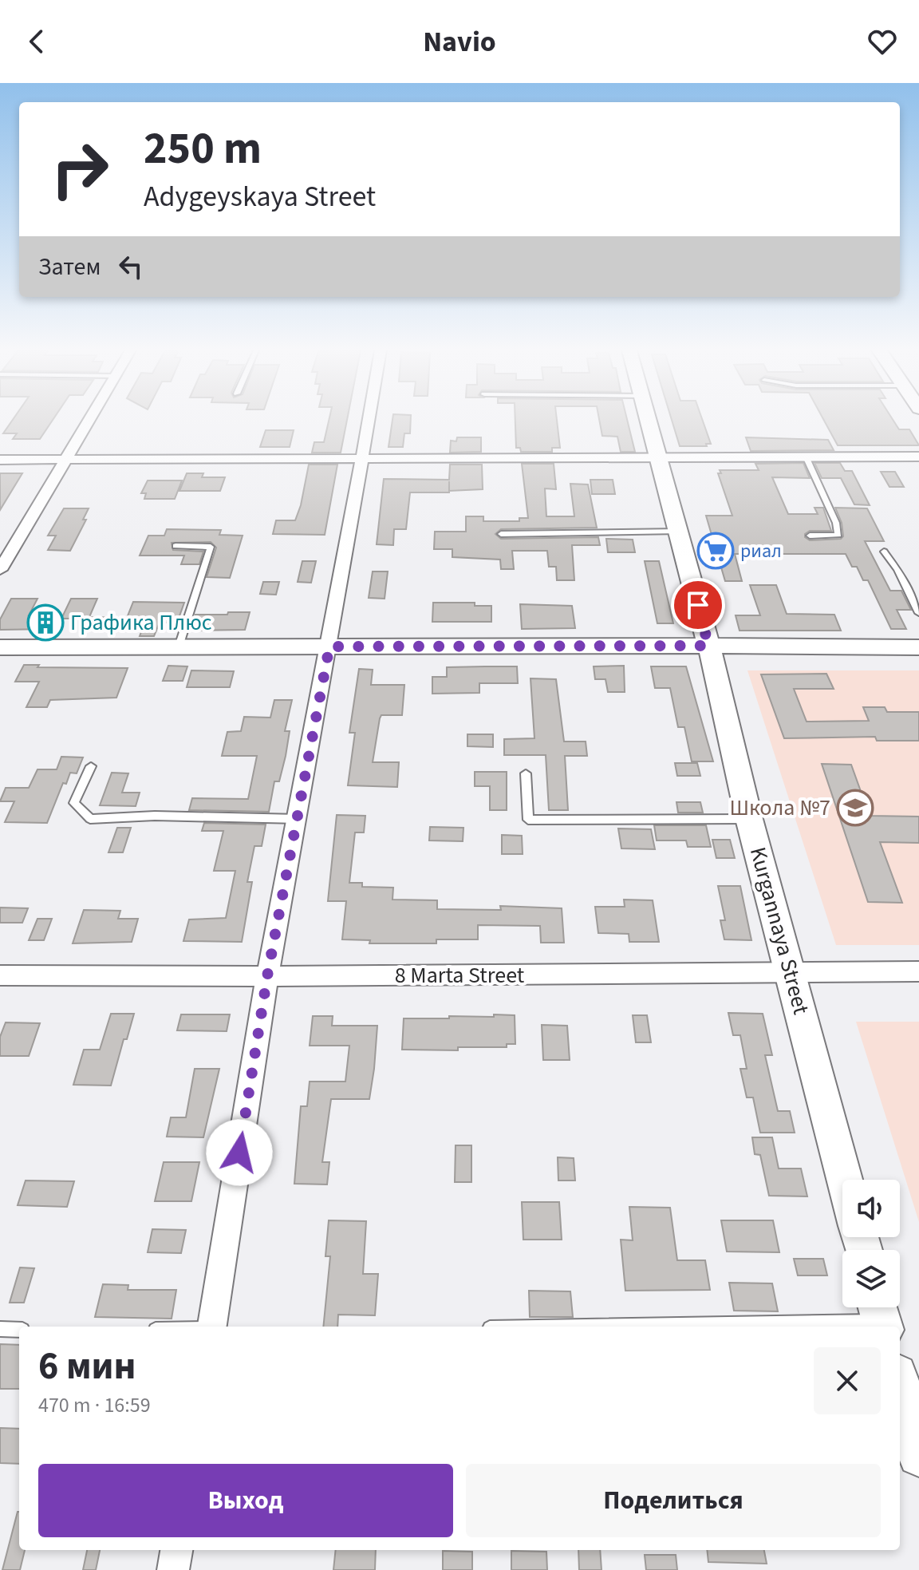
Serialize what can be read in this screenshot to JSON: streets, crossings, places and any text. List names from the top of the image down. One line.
{"streets":{"street":["Kurgannaya Street","8 Marta Street"]},"crossings":[["Kurgannaya Street","8 Marta Street"]],"places":{"supermarket":["риал"],"building":["Графика Плюс"],"school or university":["Школа №7"]},"page":{"header":"Navio","turn":["250 m","Adygeyskaya Street"],"then":"Затем","heading":["6 мин","470 m · 16:59"],"buttons":["Выход","Поделиться"]}}
